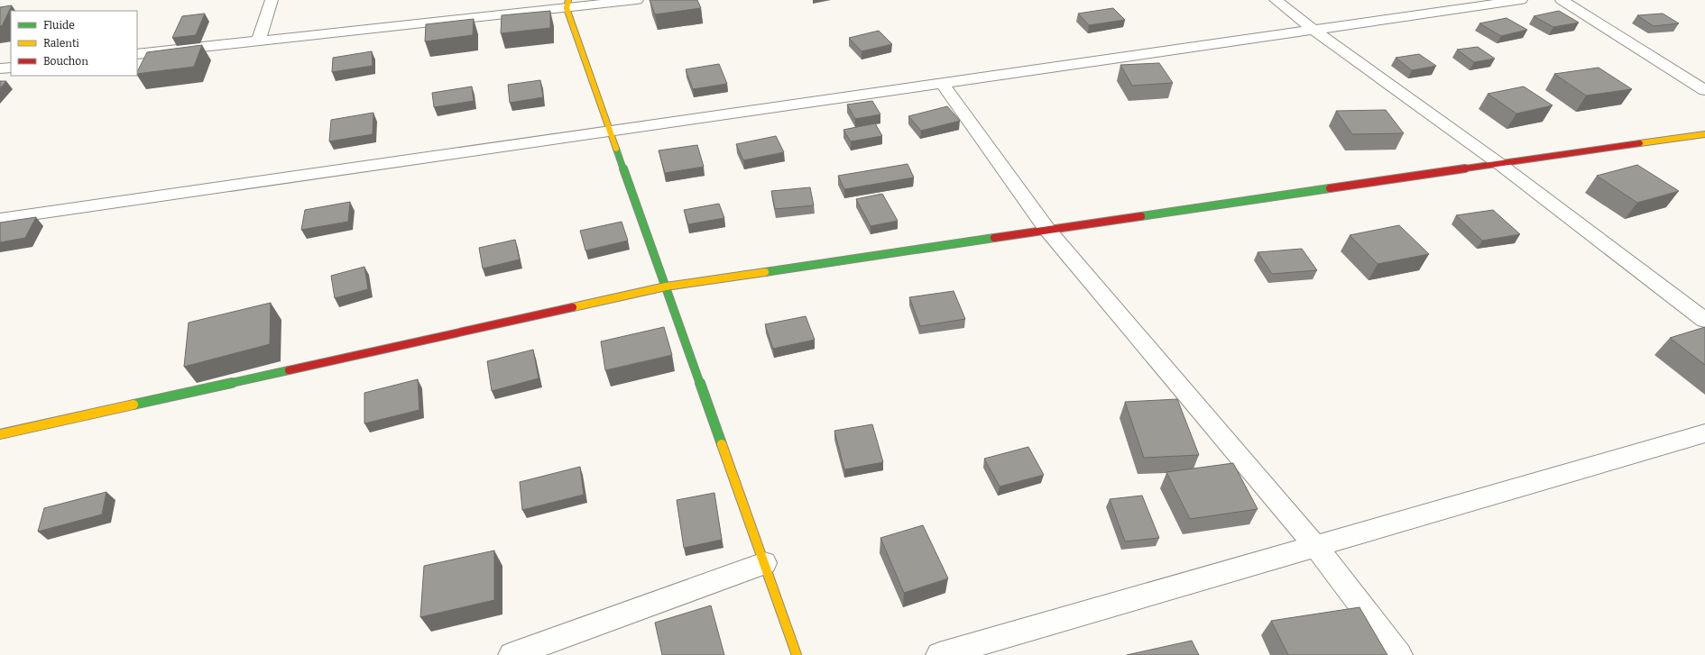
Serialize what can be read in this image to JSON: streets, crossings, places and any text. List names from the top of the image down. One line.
{"legend":["Fluide","Ralenti","Bouchon"]}
